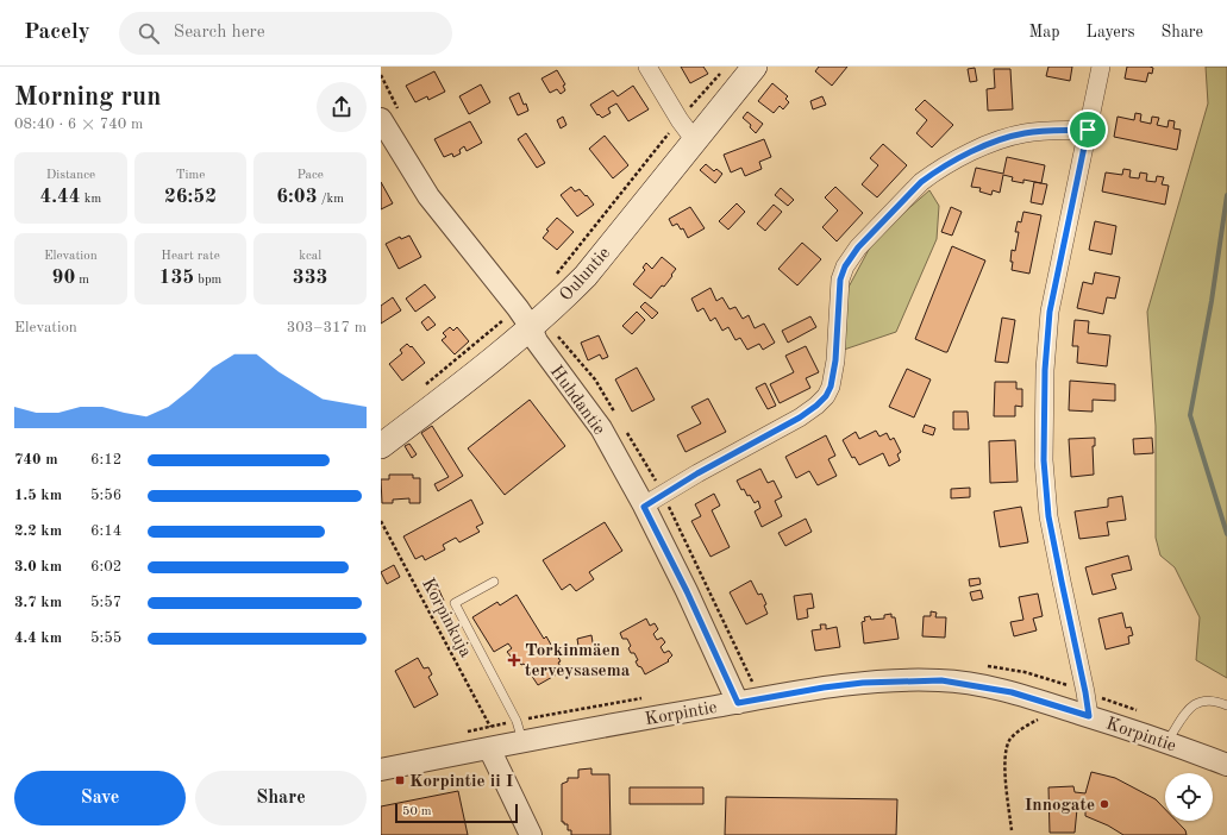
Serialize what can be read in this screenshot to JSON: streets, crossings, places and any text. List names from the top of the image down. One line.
{"streets":{"main road":["Ouluntie"],"street":["Huhdantie","Korpintie"],"path":["Korpinkuja"]},"crossings":[["Ouluntie","Huhdantie"],["Huhdantie","Korpintie"]],"places":{"health":["Torkinmäen terveysasema"],"transit":["Korpintie ii I"],"other":["Innogate"]},"scale_bar":"50 m","page":{"header":"Pacely","search":"Search here","nav":["Map","Layers","Share"],"heading":["Morning run","08:40 · 6 × 740 m"],"stats":[["Distance","4.44 km"],["Time","26:52"],["Pace","6:03 /km"],["Elevation","90 m"],["Heart rate","135 bpm"],["kcal","333"]],"chart":["Elevation","303–317 m"],"list":[{"name":"740 m","note":"6:12"},{"name":"1.5 km","note":"5:56"},{"name":"2.2 km","note":"6:14"},{"name":"3.0 km","note":"6:02"},{"name":"3.7 km","note":"5:57"},{"name":"4.4 km","note":"5:55"}],"buttons":["Save","Share"],"scale":"50 m"}}
